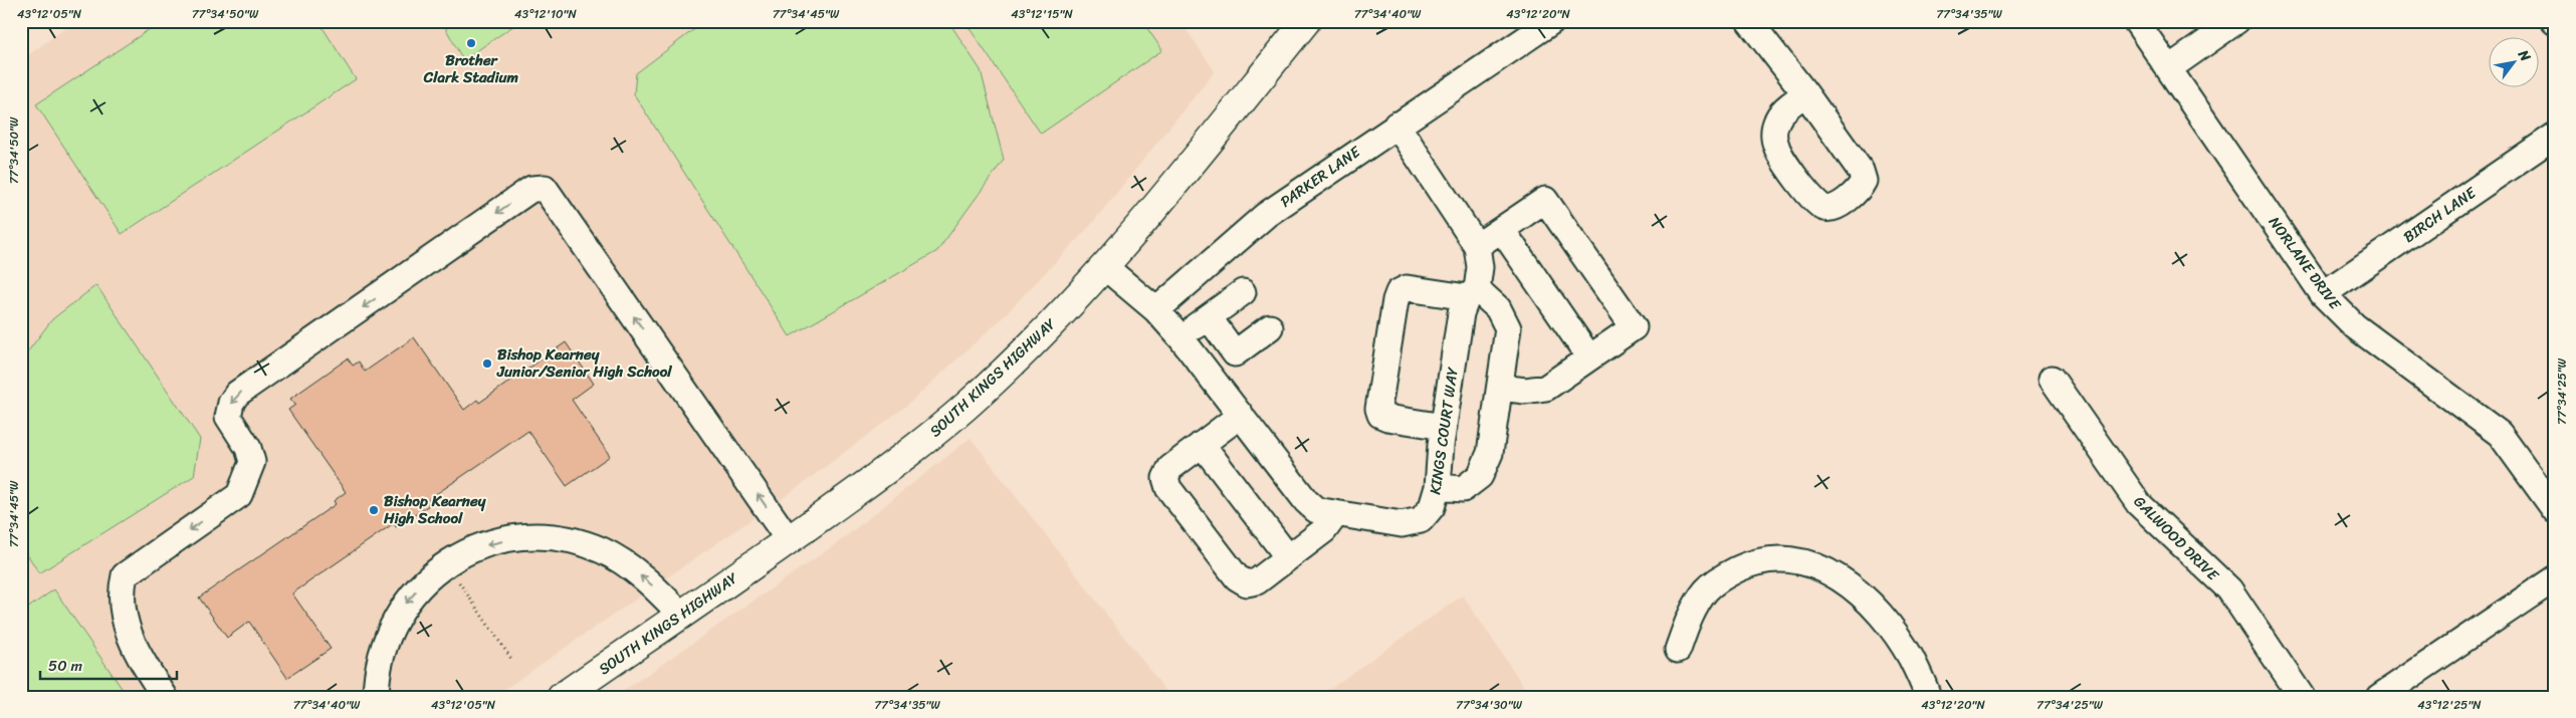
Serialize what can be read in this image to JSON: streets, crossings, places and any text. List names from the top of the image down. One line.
{"streets":{"main road":["SOUTH KINGS HIGHWAY"],"street":["PARKER LANE","BIRCH LANE","NORLANE DRIVE","KINGS COURT WAY","GALWOOD DRIVE"]},"crossings":[["PARKER LANE","KINGS COURT WAY"],["BIRCH LANE","NORLANE DRIVE"]],"places":["Brother Clark Stadium","Bishop Kearney Junior/Senior High School","Bishop Kearney High School"],"scale_bar":"50 m","north":"top right","coordinates":["43°12'05\"N","77°34'50\"W","43°12'10\"N","77°34'45\"W","43°12'15\"N","77°34'40\"W","43°12'20\"N","77°34'35\"W","77°34'25\"W","77°34'30\"W","43°12'25\"N"]}
